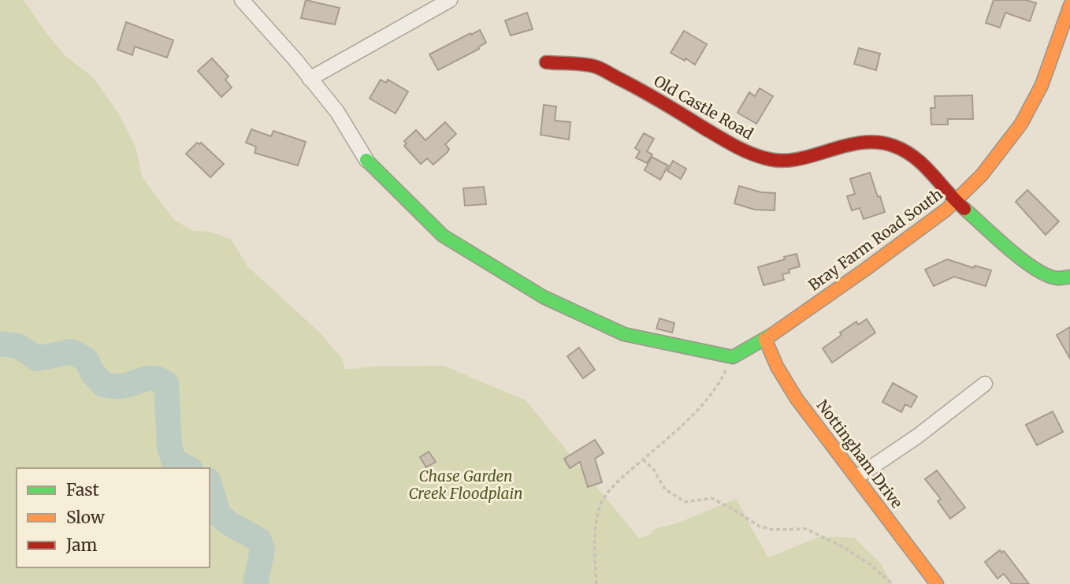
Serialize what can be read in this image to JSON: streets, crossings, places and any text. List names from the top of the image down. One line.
{"streets":{"street":["Old Castle Road","Bray Farm Road South","Nottingham Drive"]},"crossings":[["Old Castle Road","Bray Farm Road South"],["Bray Farm Road South","Nottingham Drive"]],"parks":["Chase Garden Creek Floodplain"],"legend":["Fast","Slow","Jam"]}
